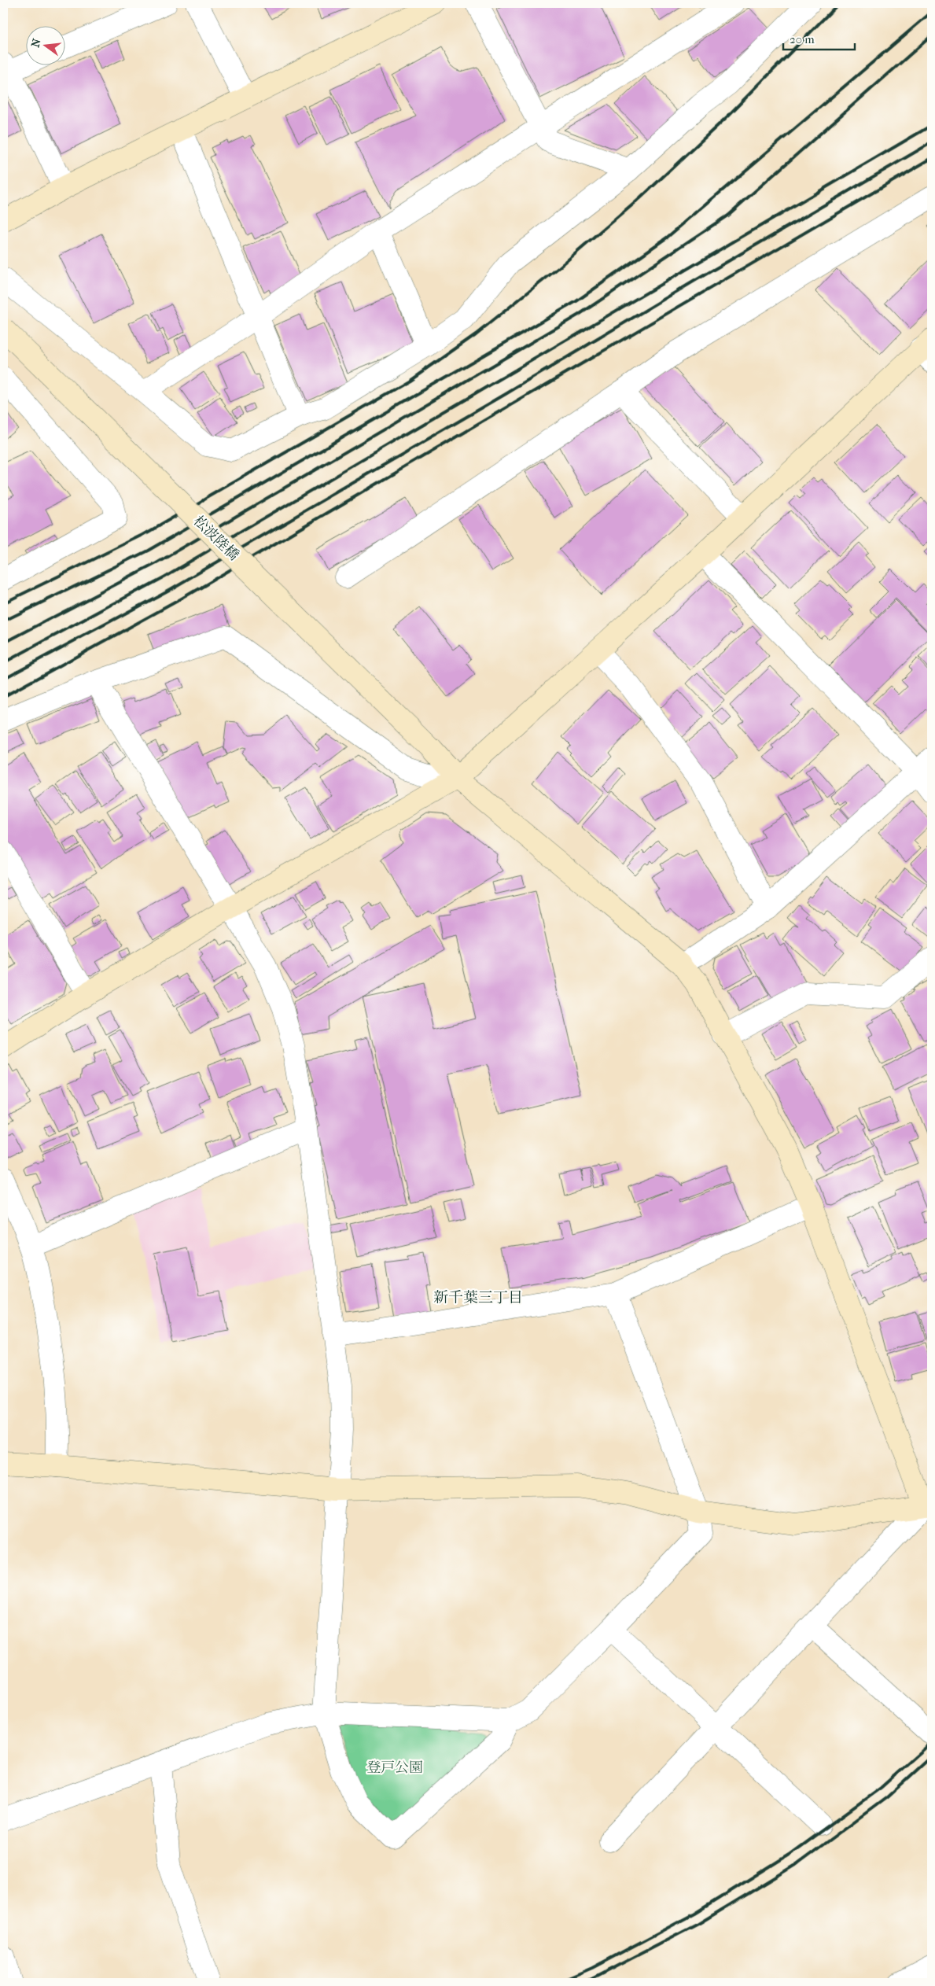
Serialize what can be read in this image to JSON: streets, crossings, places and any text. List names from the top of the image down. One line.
{"streets":{"street":["松波陸橋"]},"districts":["新千葉三丁目"],"parks":["登戸公園"],"scale_bar":"20 m","north":"left"}
